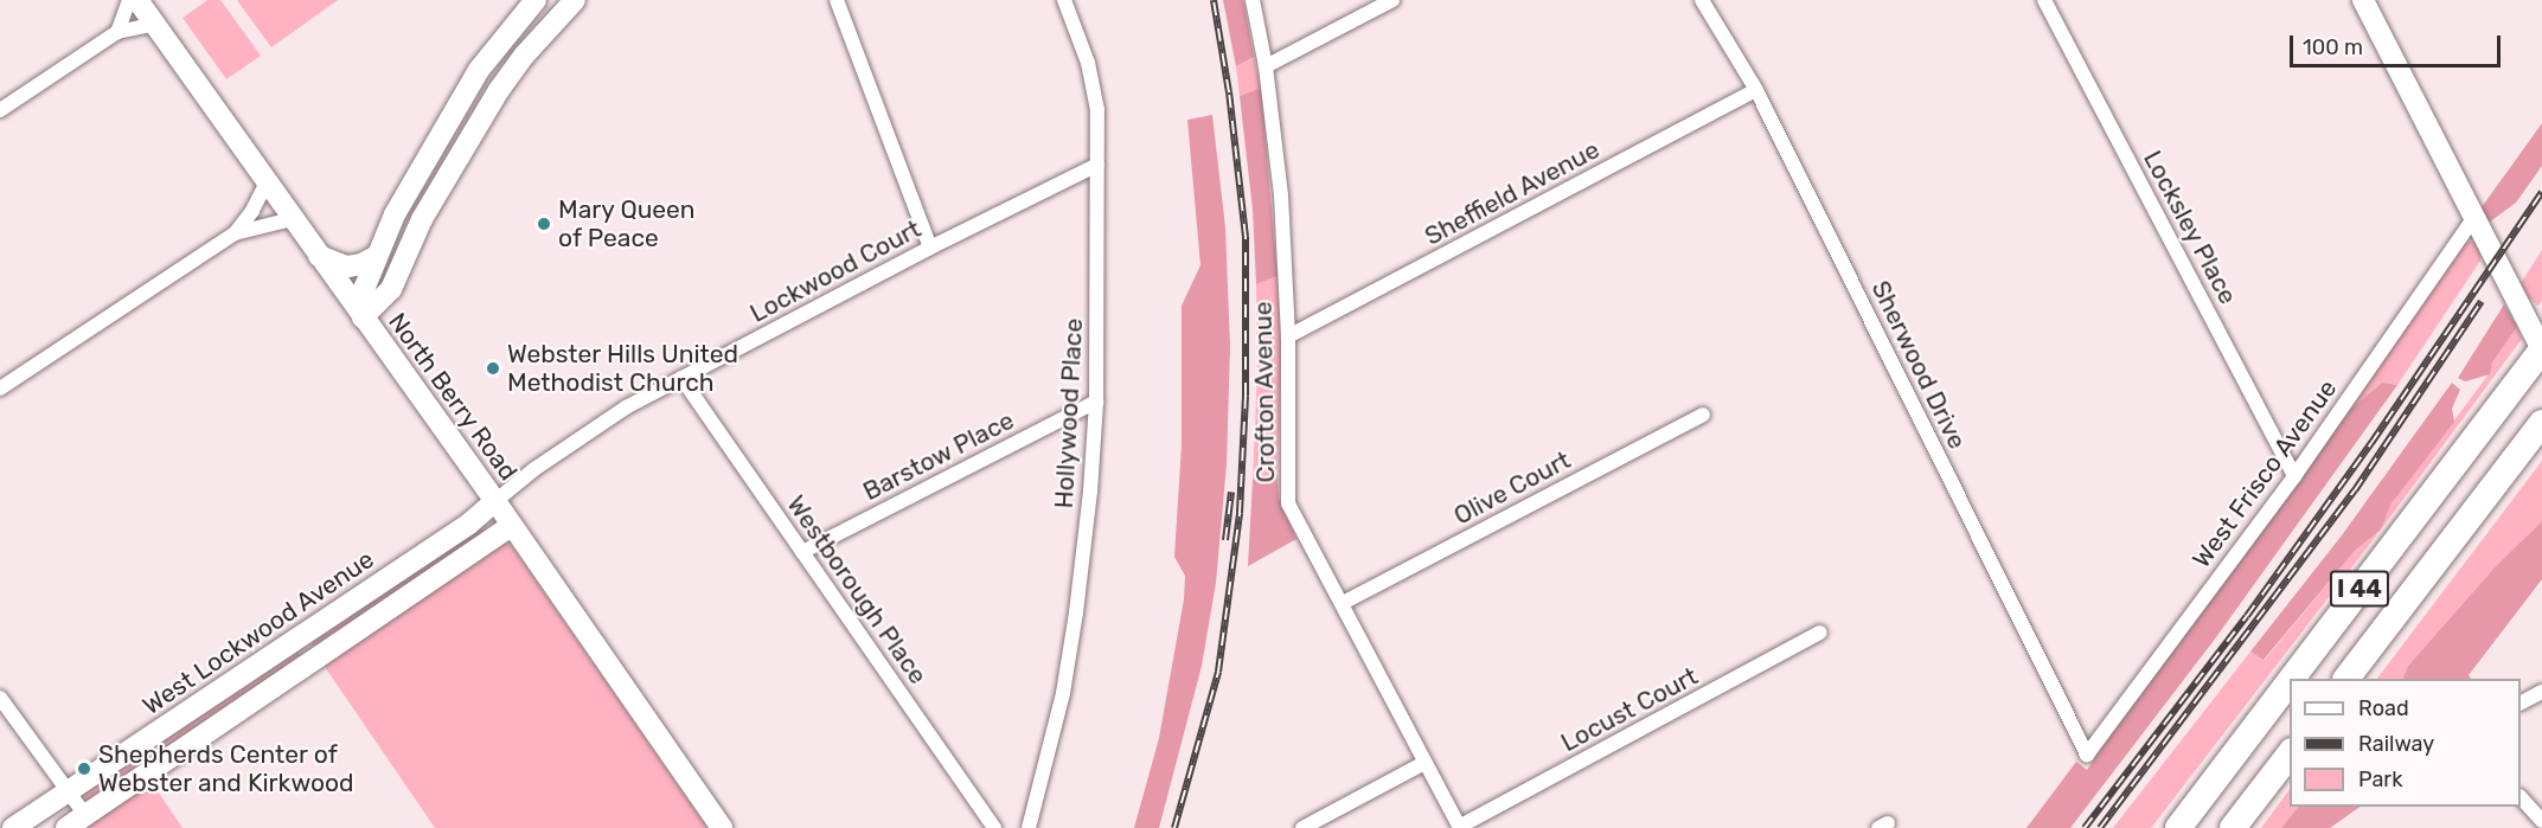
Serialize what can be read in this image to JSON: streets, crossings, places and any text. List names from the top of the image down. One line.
{"streets":{"highway":["I 44"],"main road":["North Berry Road","West Lockwood Avenue"],"street":["Sheffield Avenue","Locksley Place","Lockwood Court","Sherwood Drive","Crofton Avenue","Hollywood Place","Barstow Place","West Frisco Avenue","Olive Court","Westborough Place","Locust Court"]},"crossings":[["Sheffield Avenue","Sherwood Drive"],["Sheffield Avenue","Crofton Avenue"],["Locksley Place","West Frisco Avenue"],["Lockwood Court","North Berry Road"],["Lockwood Court","Hollywood Place"],["Lockwood Court","Westborough Place"],["Lockwood Court","West Lockwood Avenue"],["Sherwood Drive","West Frisco Avenue"],["Crofton Avenue","Olive Court"],["Crofton Avenue","Locust Court"],["North Berry Road","West Lockwood Avenue"],["Hollywood Place","Barstow Place"],["Barstow Place","Westborough Place"]],"places":["Mary Queen of Peace","Webster Hills United Methodist Church","Shepherds Center of Webster and Kirkwood"],"legend":["Road","Railway","Park"],"scale_bar":"100 m"}
